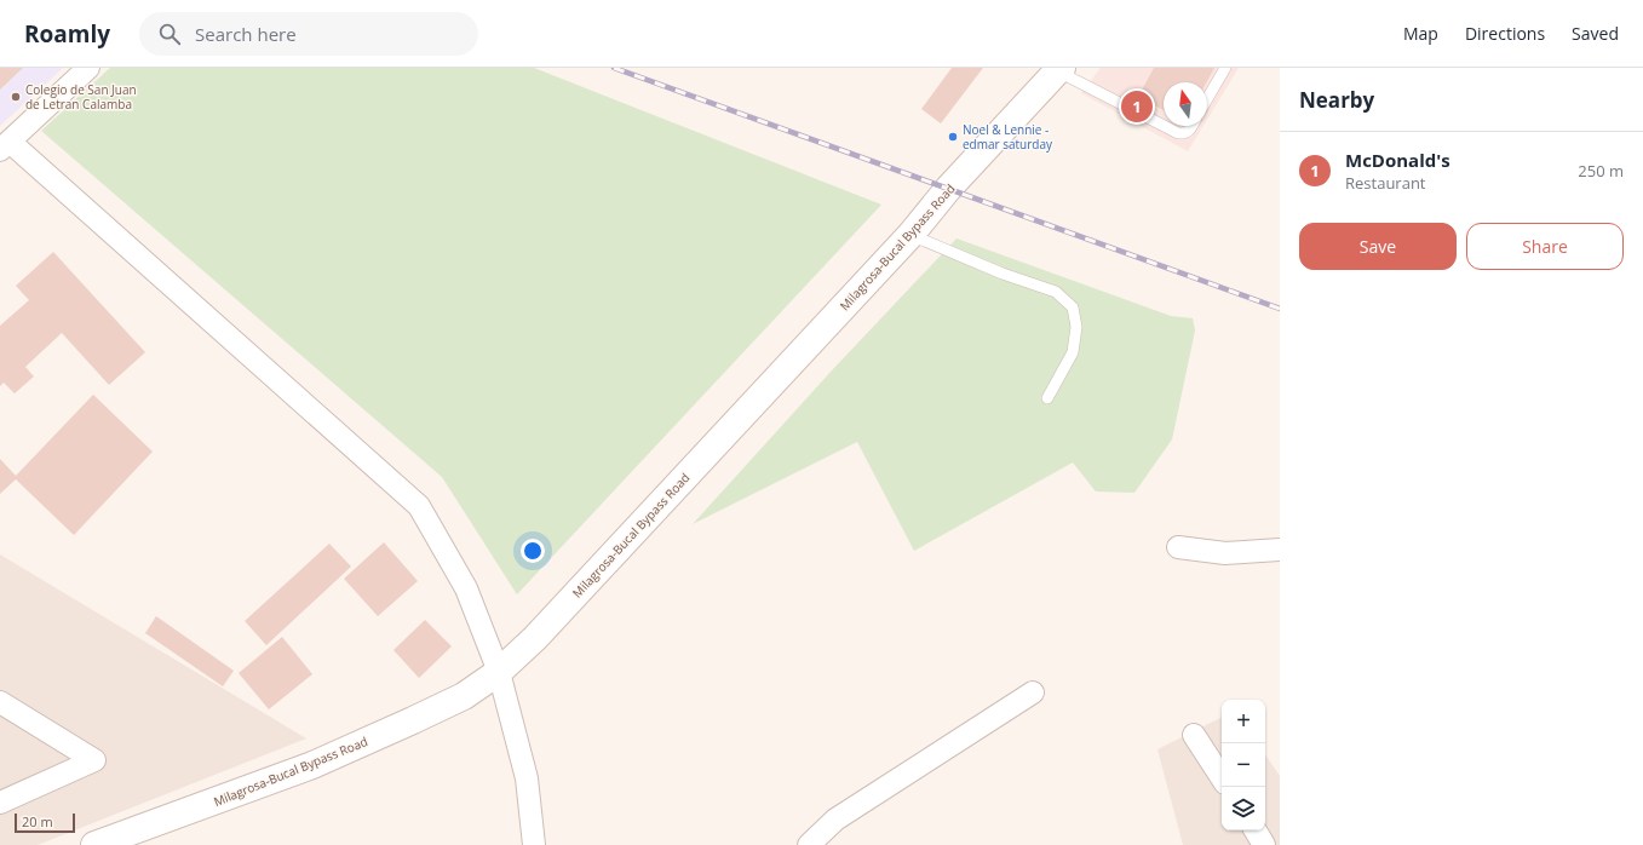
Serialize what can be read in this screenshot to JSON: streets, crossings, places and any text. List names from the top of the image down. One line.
{"streets":{"main road":["Milagrosa-Bucal Bypass Road"]},"places":["Colegio de San Juan de Letran Calamba","Noel & Lennie - edmar saturday"],"scale_bar":"20 m","north":"top","page":{"header":"Roamly","search":"Search here","nav":["Map","Directions","Saved"],"heading":"Nearby","pins":"1","list":[{"mark":"1","name":"McDonald's","note":"Restaurant","value":"250 m"}],"buttons":["Save","Share"],"map_buttons":["+","−"],"scale":"20 m"}}
